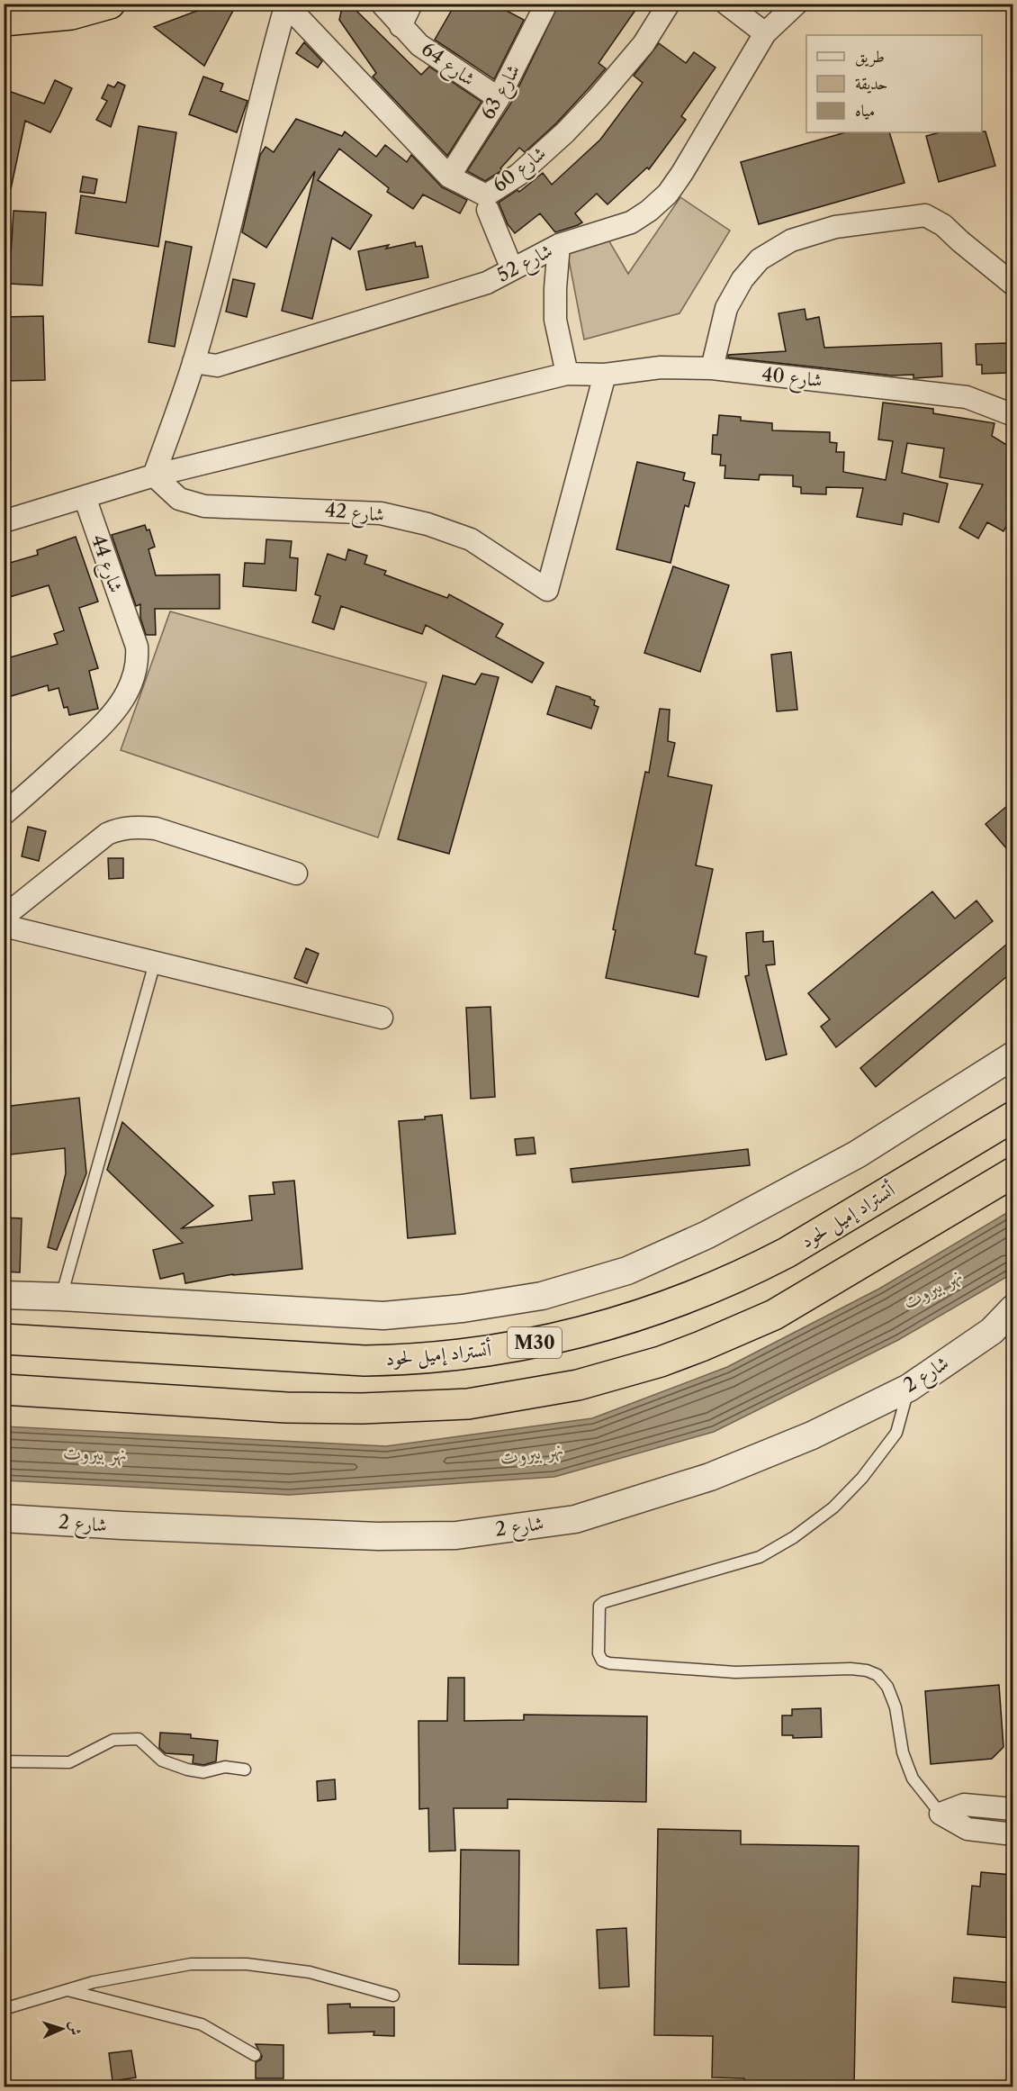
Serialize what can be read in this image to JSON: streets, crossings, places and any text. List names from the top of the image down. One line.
{"streets":{"highway":["أتستراد إميل لحود","M30"],"street":["شارع 64","شارع 63","شارع 60","شارع 52","شارع 40","شارع 42","شارع 44","شارع 2"]},"crossings":[["شارع 64","شارع 63"],["شارع 63","شارع 60"],["شارع 40","شارع 42"],["شارع 40","شارع 44"]],"water":["نهر بيروت"],"legend":["طريق","حديقة","مياه"],"north":"right"}
